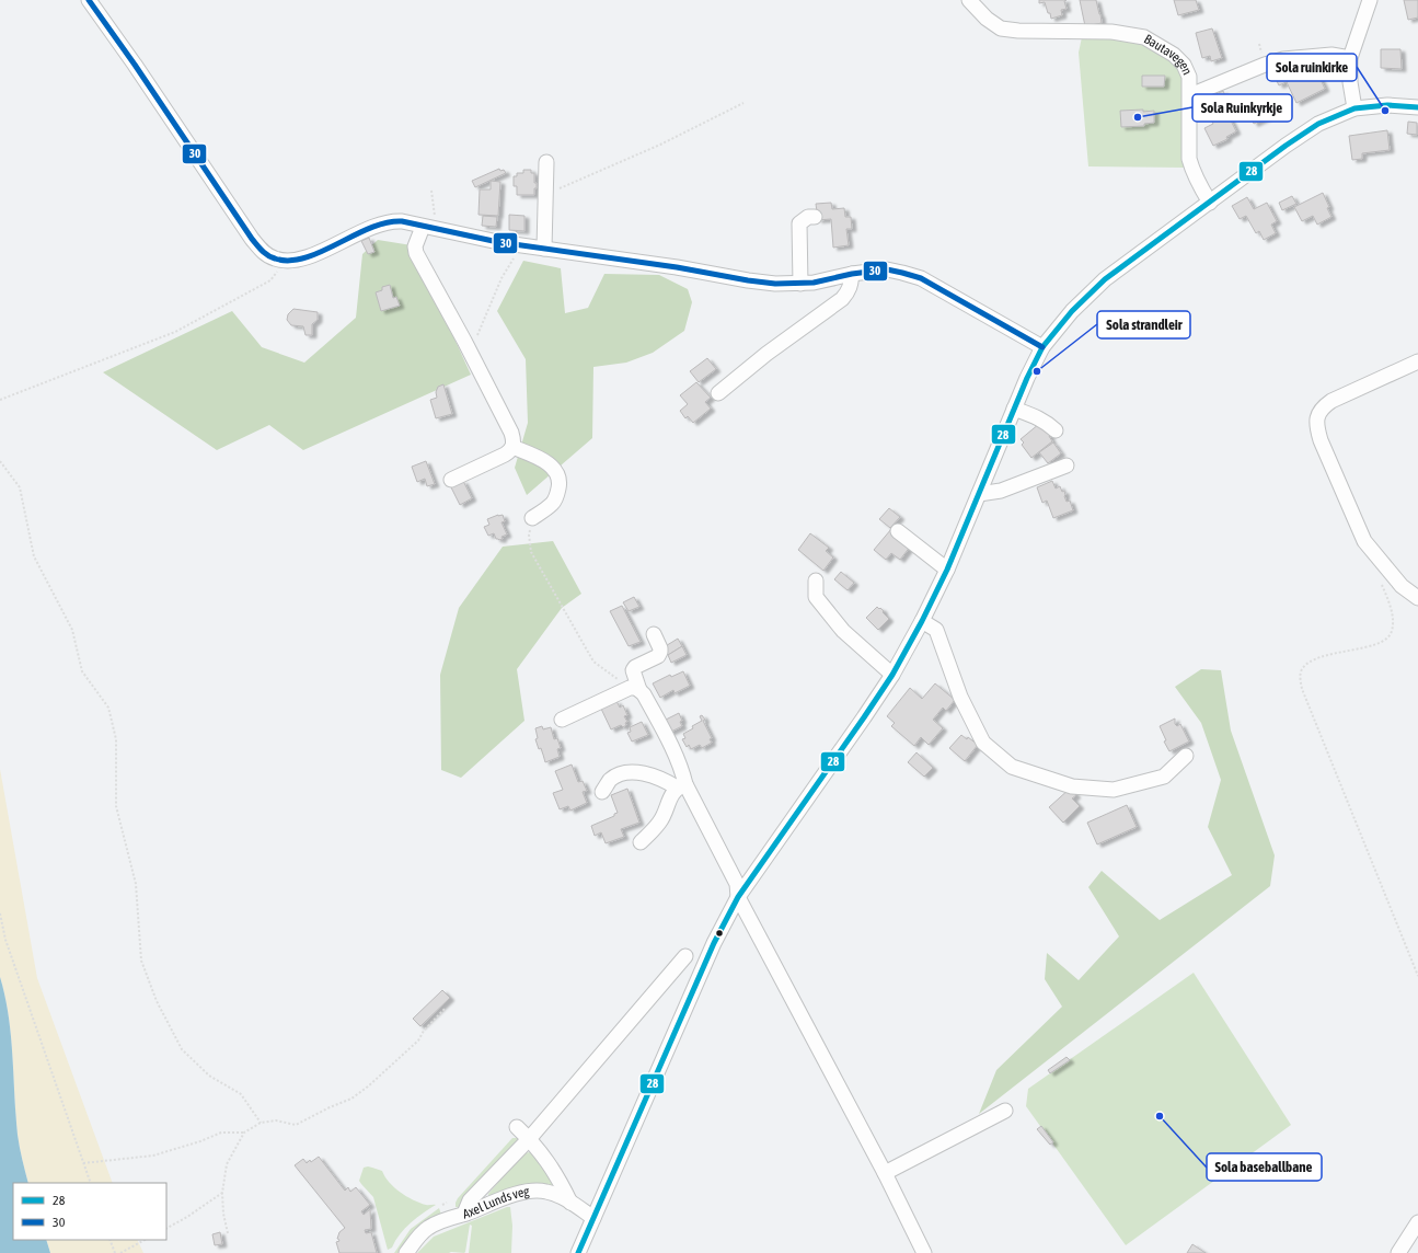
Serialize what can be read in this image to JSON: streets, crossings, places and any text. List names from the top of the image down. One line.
{"streets":{"street":["Bautavegen","Axel Lunds veg"]},"places":["Sola ruinkirke","Sola Ruinkyrkje","Sola strandleir","Sola baseballbane"],"lines":["transit line 30","transit line 28"],"legend":["28","30"]}
